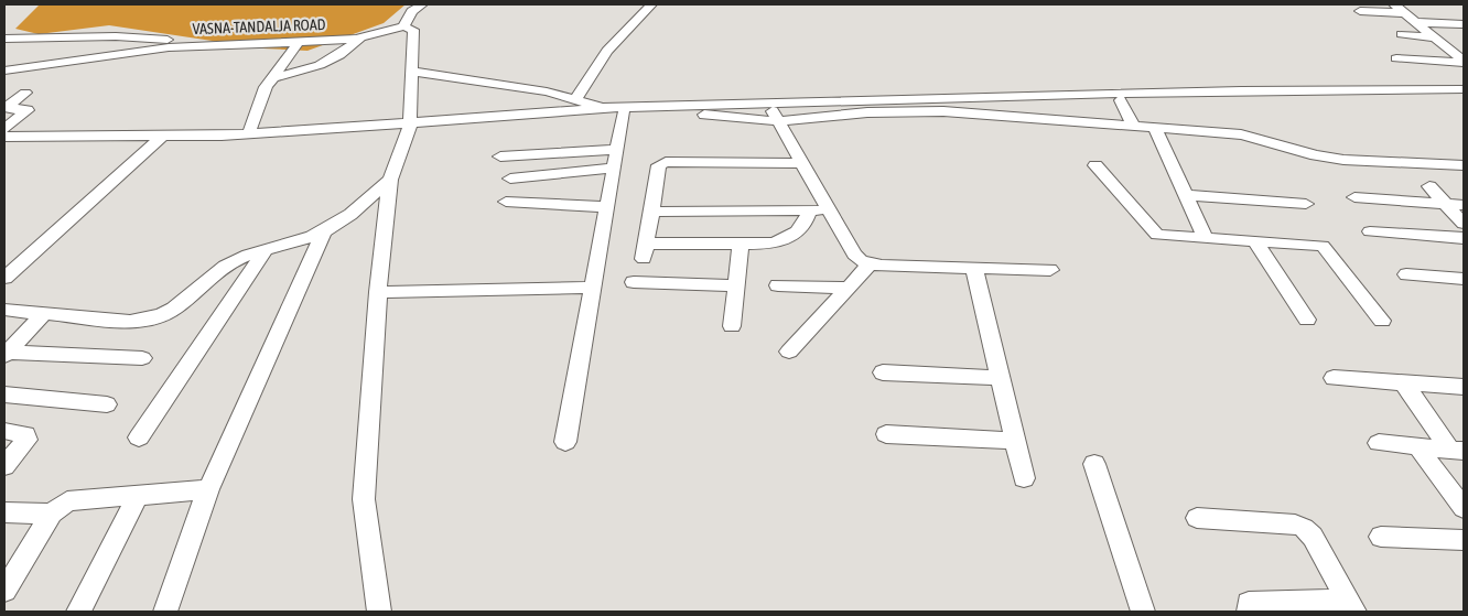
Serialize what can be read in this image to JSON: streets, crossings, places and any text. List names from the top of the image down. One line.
{"streets":{"street":["VASNA-TANDALJA ROAD"]}}
